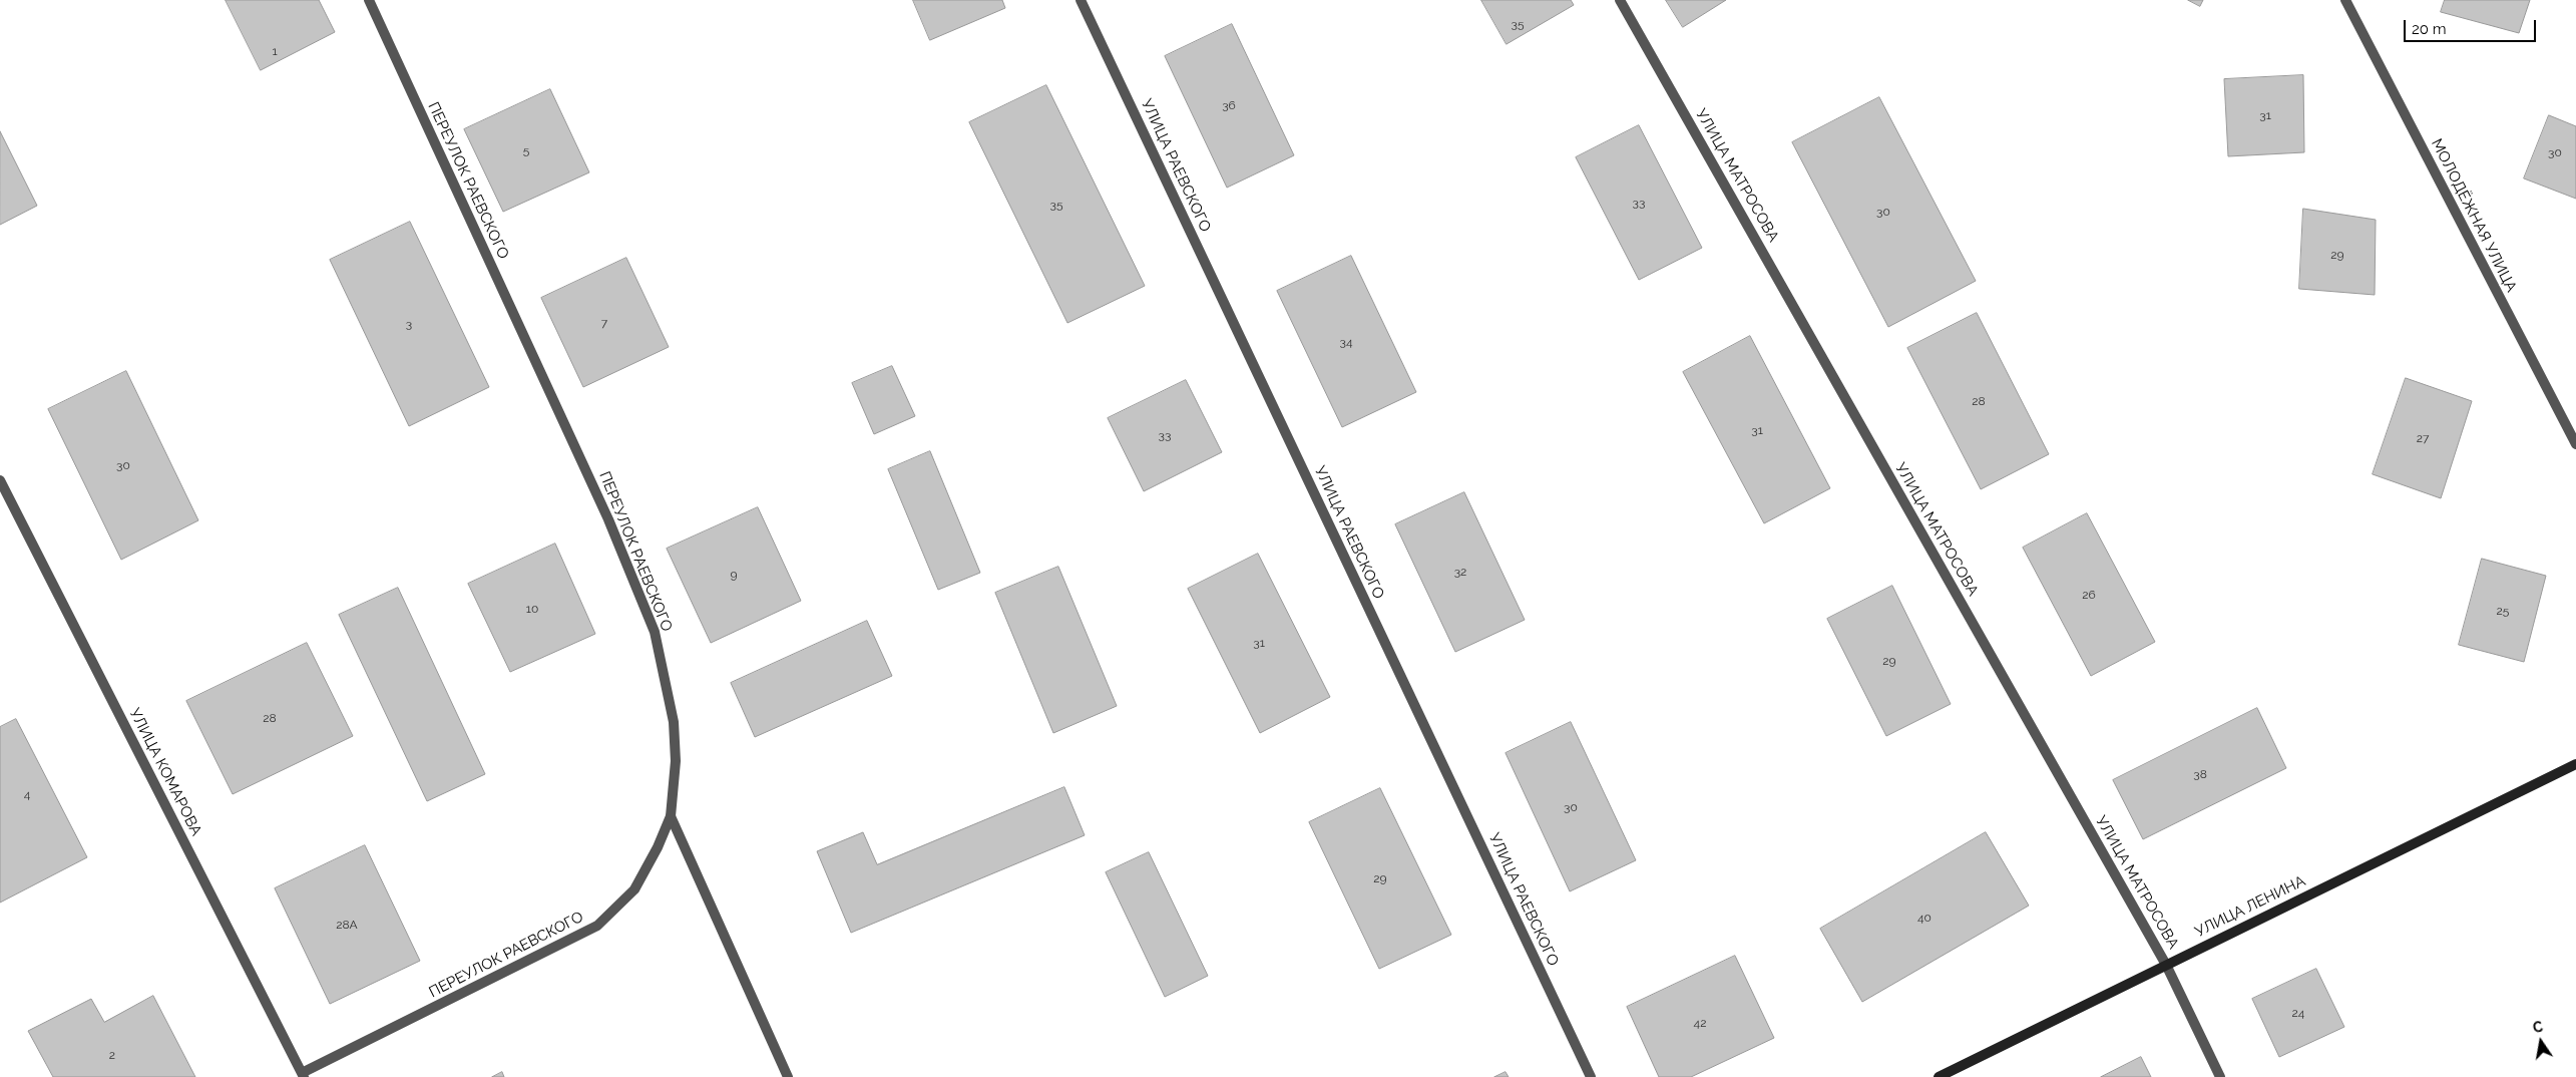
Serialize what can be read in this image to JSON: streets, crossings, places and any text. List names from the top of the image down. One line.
{"streets":{"main road":["УЛИЦА ЛЕНИНА"],"street":["УЛИЦА РАЕВСКОГО","УЛИЦА МАТРОСОВА","ПЕРЕУЛОК РАЕВСКОГО","МОЛОДЁЖНАЯ УЛИЦА","УЛИЦА КОМАРОВА"]},"crossings":[["УЛИЦА МАТРОСОВА","УЛИЦА ЛЕНИНА"],["ПЕРЕУЛОК РАЕВСКОГО","УЛИЦА КОМАРОВА"]],"house_numbers":["35","1","36","31","5","30","33","35","30","29","7","3","34","28","31","33","27","30","32","9","26","10","25","31","29","28","38","4","30","29","40","28А","24","42","2"],"scale_bar":"20 m","north":"top"}
